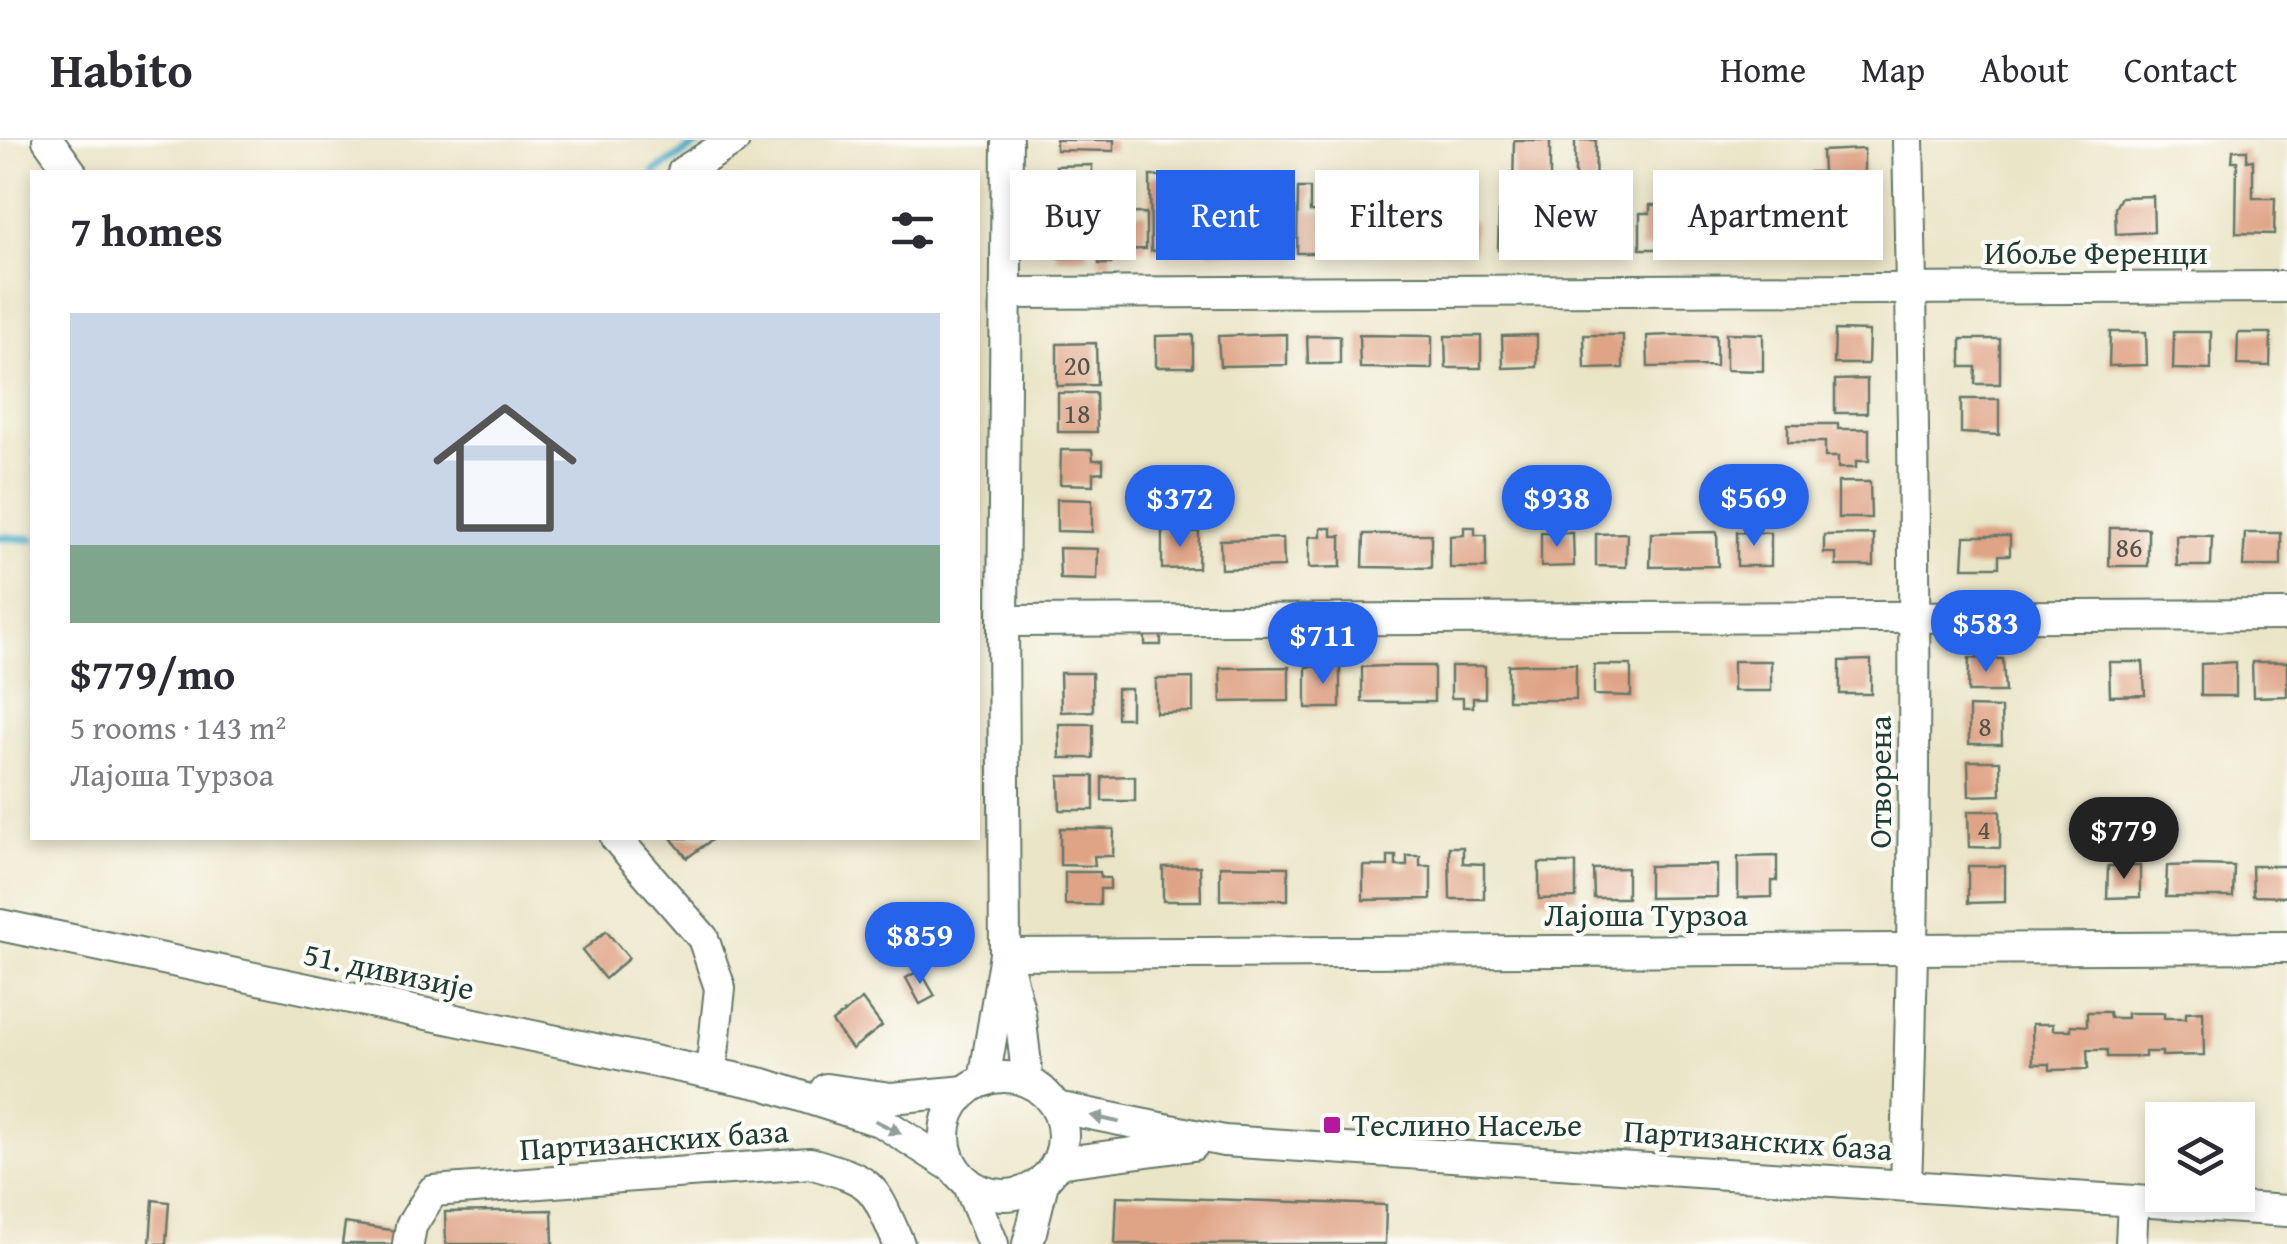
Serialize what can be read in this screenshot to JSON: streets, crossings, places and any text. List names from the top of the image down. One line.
{"streets":{"street":["Ибоље Ференци","Отворена","Лајоша Турзоа","51. дивизије","Партизанских база"]},"crossings":[["Ибоље Ференци","Отворена"],["Отворена","Лајоша Турзоа"],["Отворена","Партизанских база"],["51. дивизије","Партизанских база"]],"places":{"transit":["Теслино Насеље"]},"house_numbers":["20","18","86","8","4"],"page":{"header":"Habito","nav":["Home","Map","About","Contact"],"chip":["Buy","Rent","Filters","New","Apartment"],"heading":"7 homes","list":[{"name":"$779/mo","note":"5 rooms · 143 m² · Лајоша Турзоа"}],"price":["$569","$372","$938","$583","$711","$779","$859"]}}
